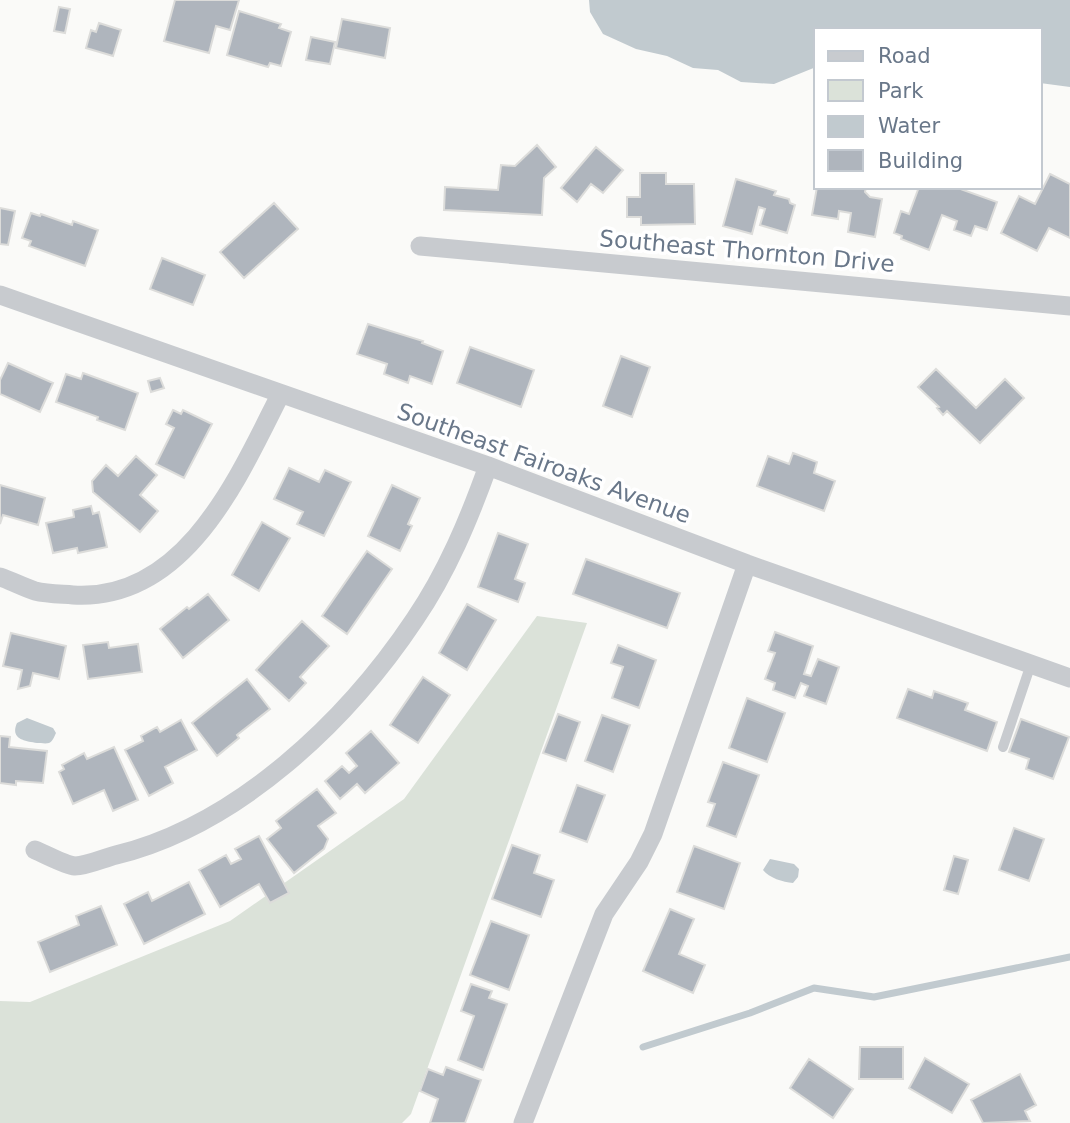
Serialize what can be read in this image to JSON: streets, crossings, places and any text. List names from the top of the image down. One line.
{"streets":{"street":["Southeast Thornton Drive","Southeast Fairoaks Avenue"]},"legend":["Road","Park","Water","Building"]}
